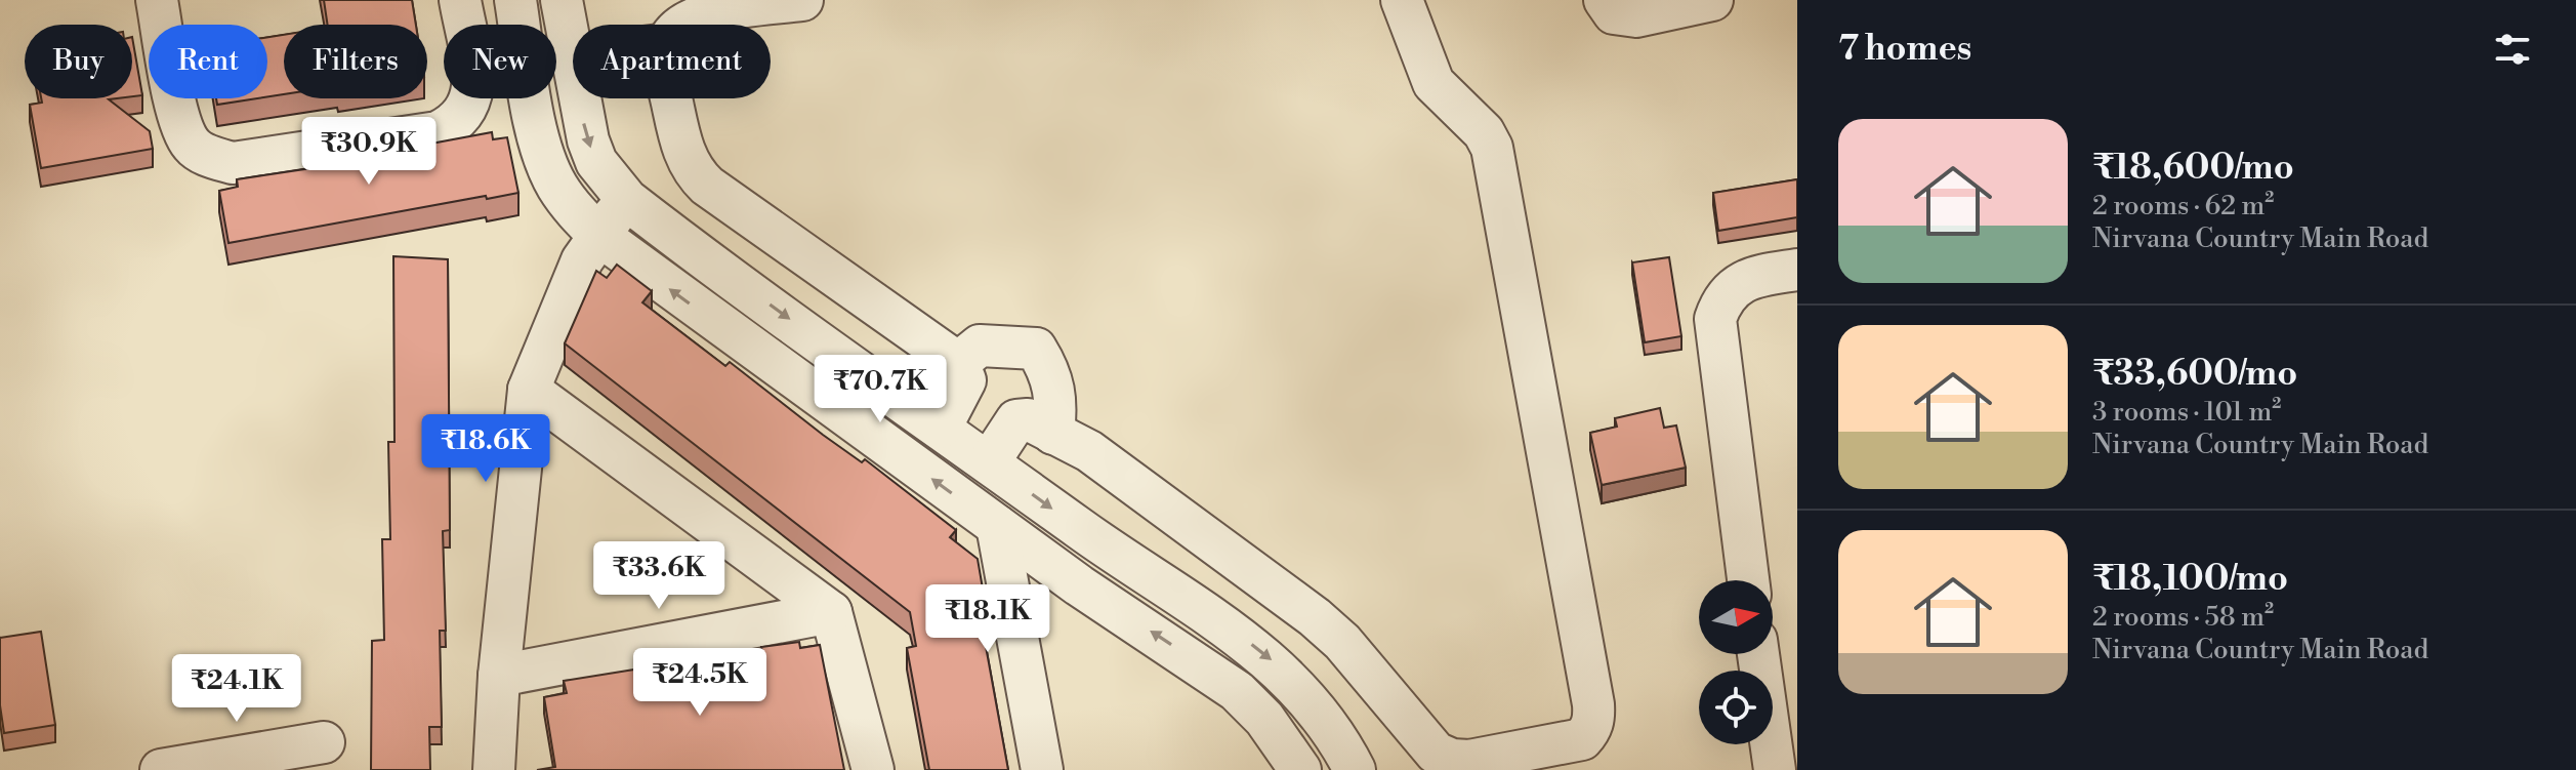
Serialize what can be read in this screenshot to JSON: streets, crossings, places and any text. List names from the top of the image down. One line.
{"north":"right","page":{"heading":"7 homes","chip":["Buy","Rent","Filters","New","Apartment"],"list":[{"name":"₹18,600/mo","note":"2 rooms · 62 m² · Nirvana Country Main Road"},{"name":"₹33,600/mo","note":"3 rooms · 101 m² · Nirvana Country Main Road"},{"name":"₹18,100/mo","note":"2 rooms · 58 m² · Nirvana Country Main Road"}],"price":["₹30.9K","₹70.7K","₹18.6K","₹33.6K","₹18.1K","₹24.5K","₹24.1K"]}}
